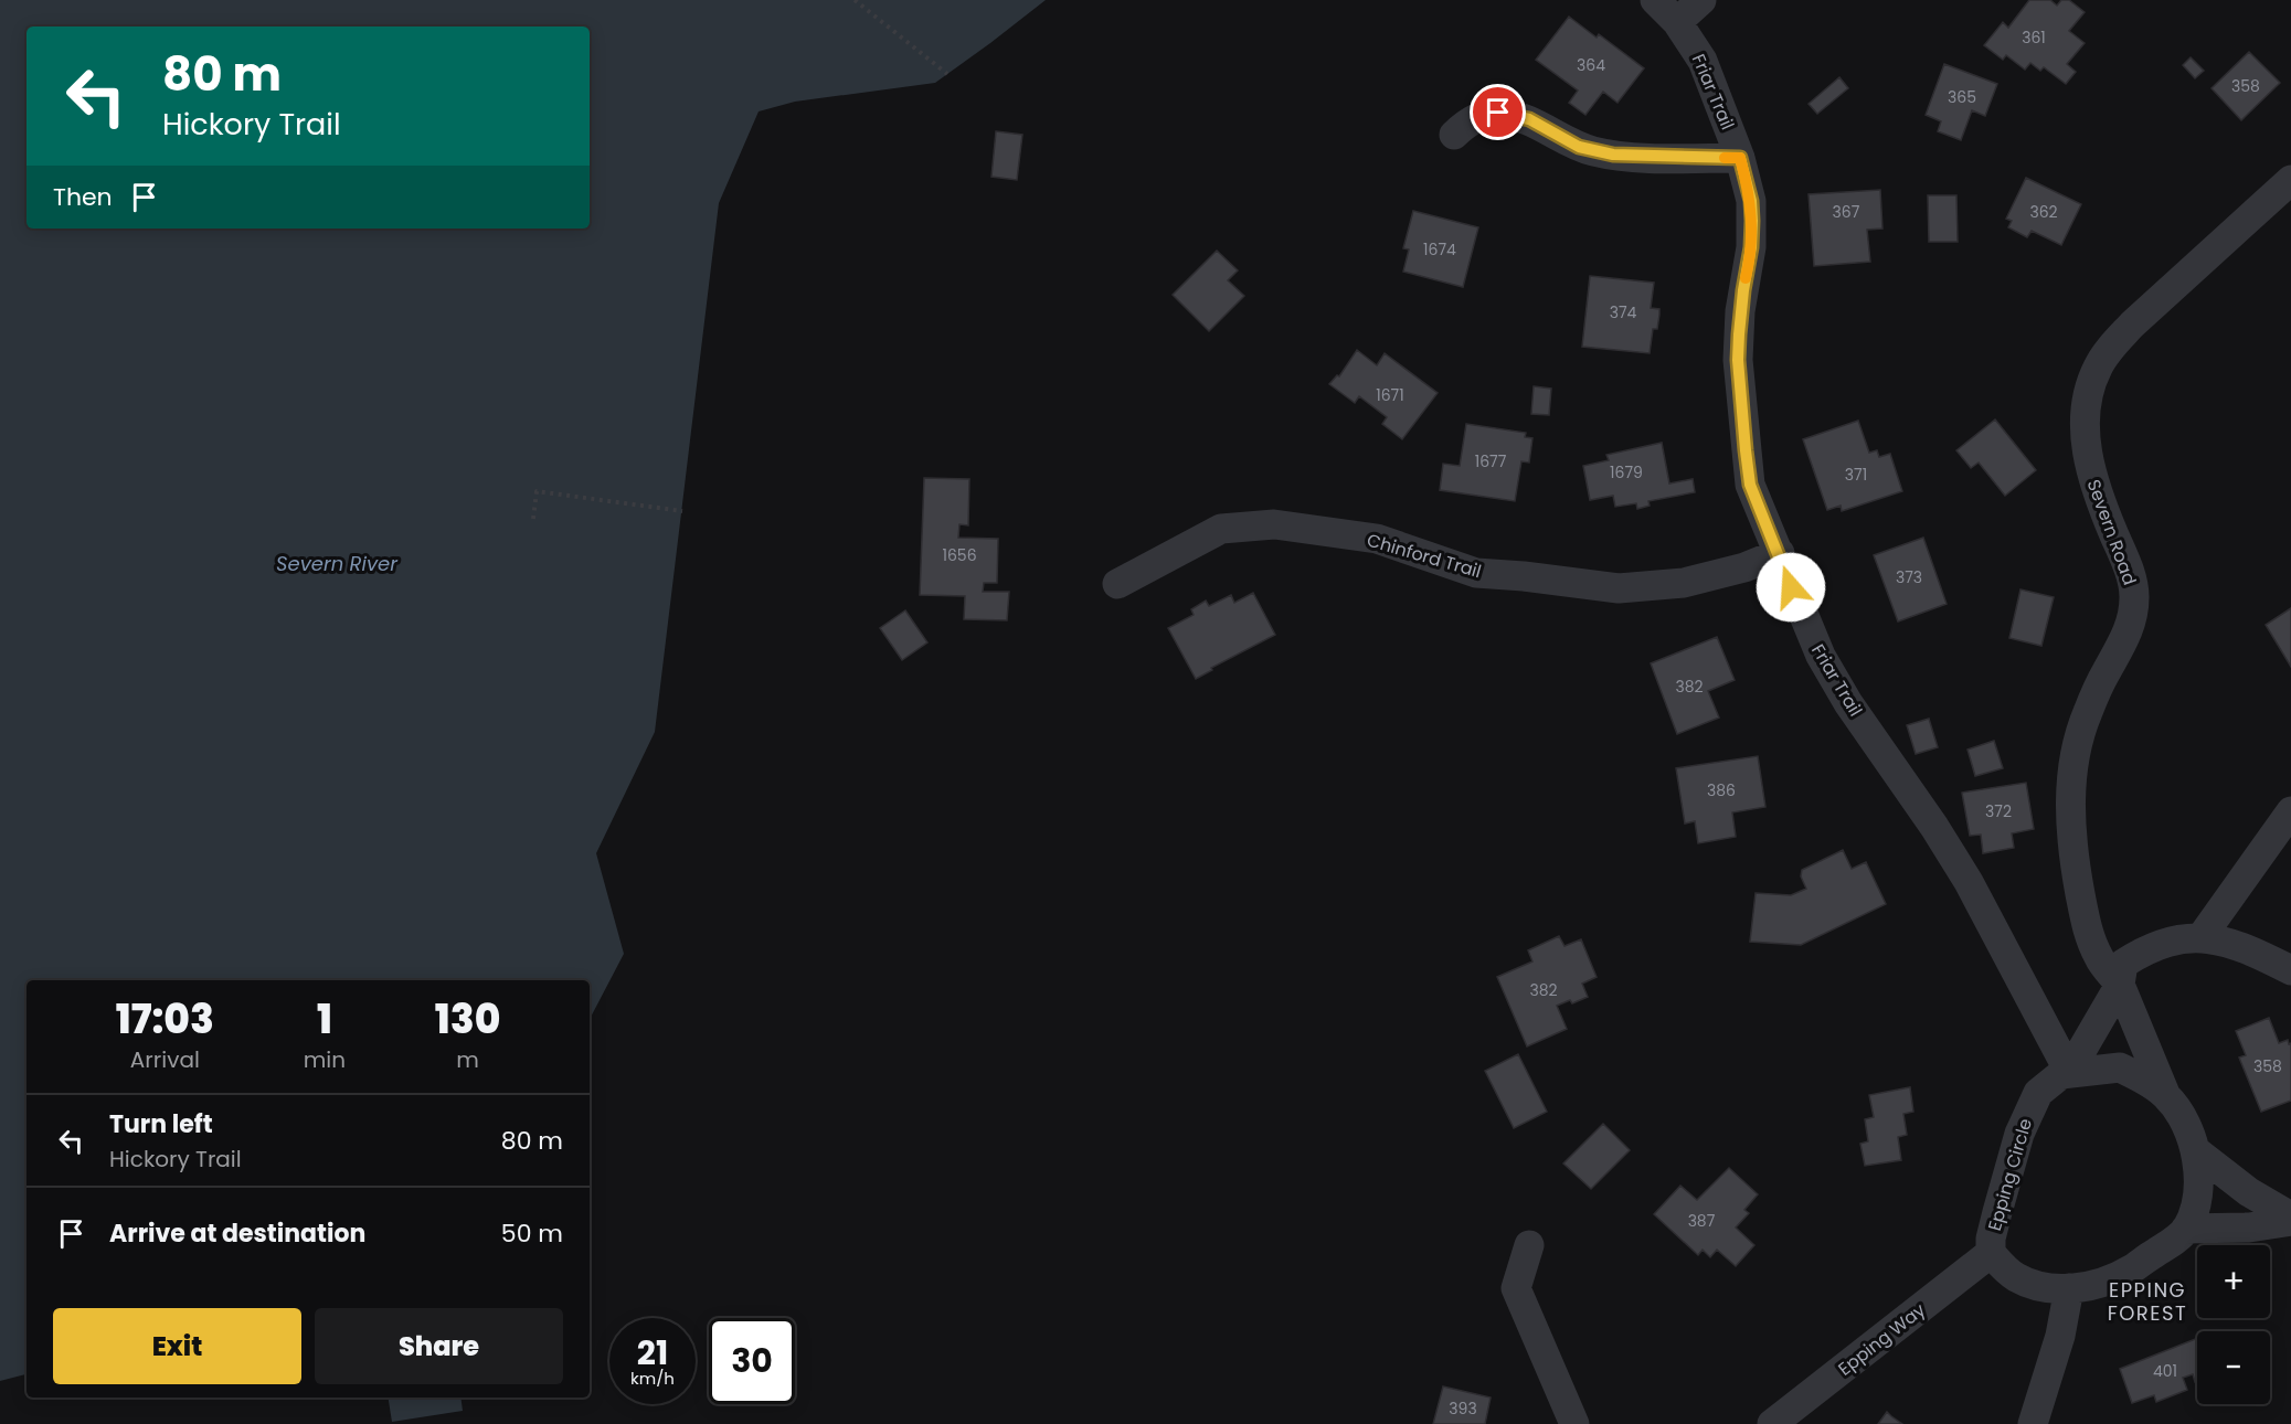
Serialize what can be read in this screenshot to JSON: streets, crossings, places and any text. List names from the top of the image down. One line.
{"streets":{"street":["Friar Trail","Severn Road","Chinford Trail","Epping Circle","Epping Way"]},"crossings":[["Friar Trail","Severn Road"],["Friar Trail","Chinford Trail"],["Friar Trail","Epping Circle"],["Friar Trail","Epping Way"],["Severn Road","Epping Circle"],["Severn Road","Epping Way"],["Epping Circle","Epping Way"]],"districts":["EPPING FOREST"],"water":["Severn River"],"house_numbers":["361","364","358","365","367","362","1674","374","1671","1677","1679","371","1656","373","382","386","372","382","358","387","401","393"],"page":{"turn":["80 m","Hickory Trail"],"then":"Then","eta":["17:03","Arrival","1","min","130","m"],"list":[{"name":"Turn left","note":"Hickory Trail","value":"80 m"},{"name":"Arrive at destination","value":"50 m"}],"map_buttons":["+","−"],"buttons":["Exit","Share"],"speed":"21 km/h","limit":"30"}}
